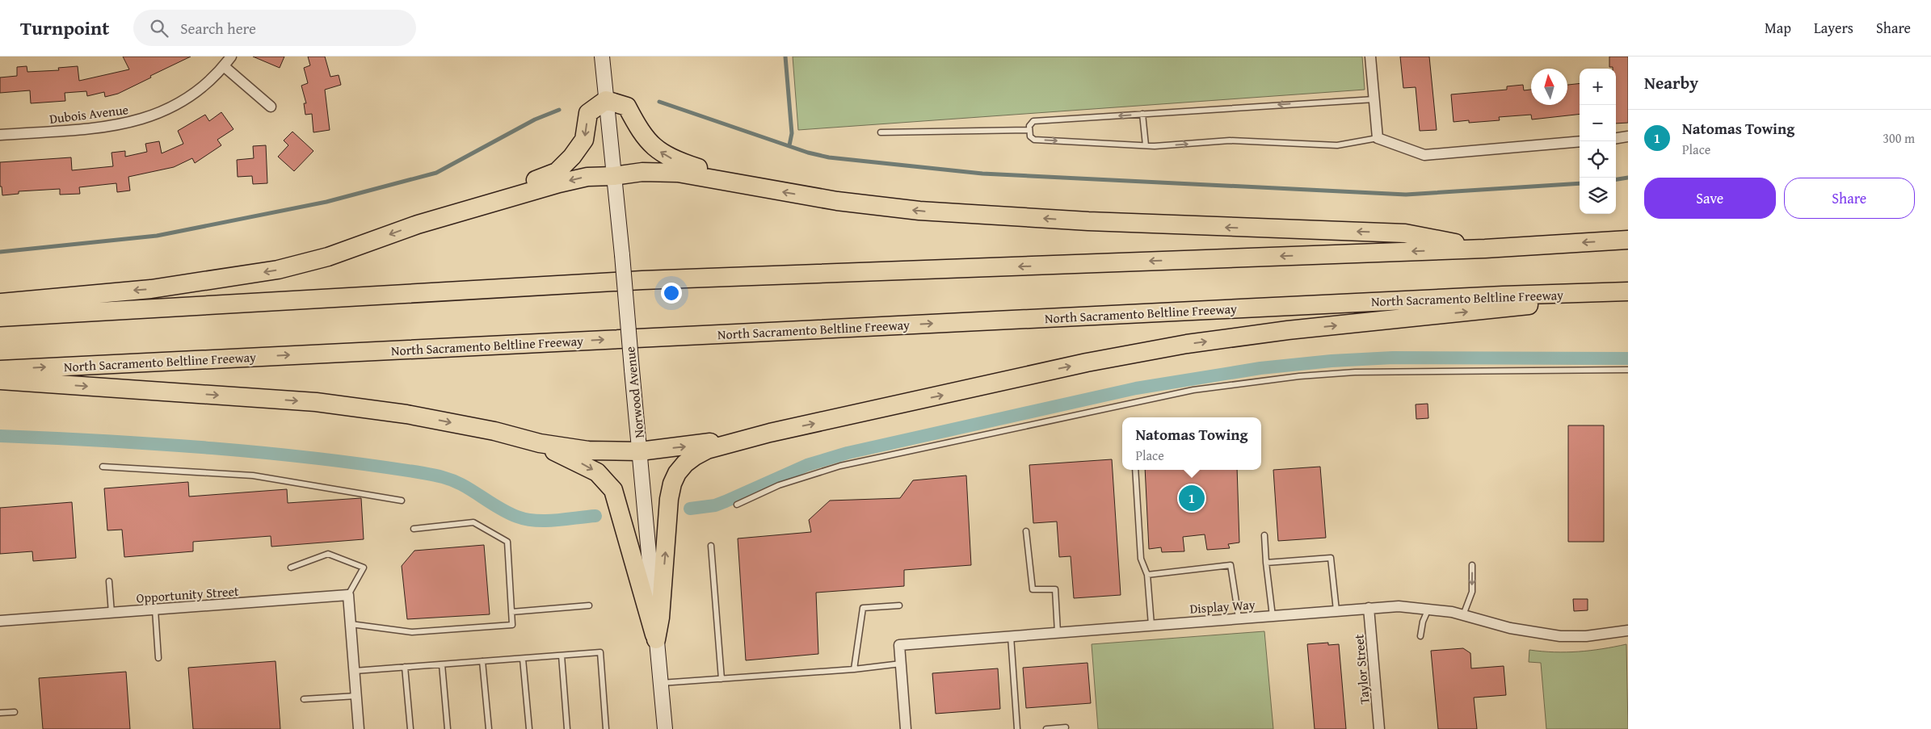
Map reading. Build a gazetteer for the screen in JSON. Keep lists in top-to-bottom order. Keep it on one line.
{"streets":{"highway":["North Sacramento Beltline Freeway"],"main road":["Norwood Avenue"],"street":["Dubois Avenue","Opportunity Street","Display Way","Taylor Street"]},"crossings":[["Display Way","Taylor Street"]],"north":"top","page":{"header":"Turnpoint","search":"Search here","nav":["Map","Layers","Share"],"heading":"Nearby","map_buttons":["+","−"],"list":[{"mark":"1","name":"Natomas Towing","note":"Place","value":"300 m"}],"buttons":["Save","Share"],"popup":["Natomas Towing","Place"],"pins":"1"}}
